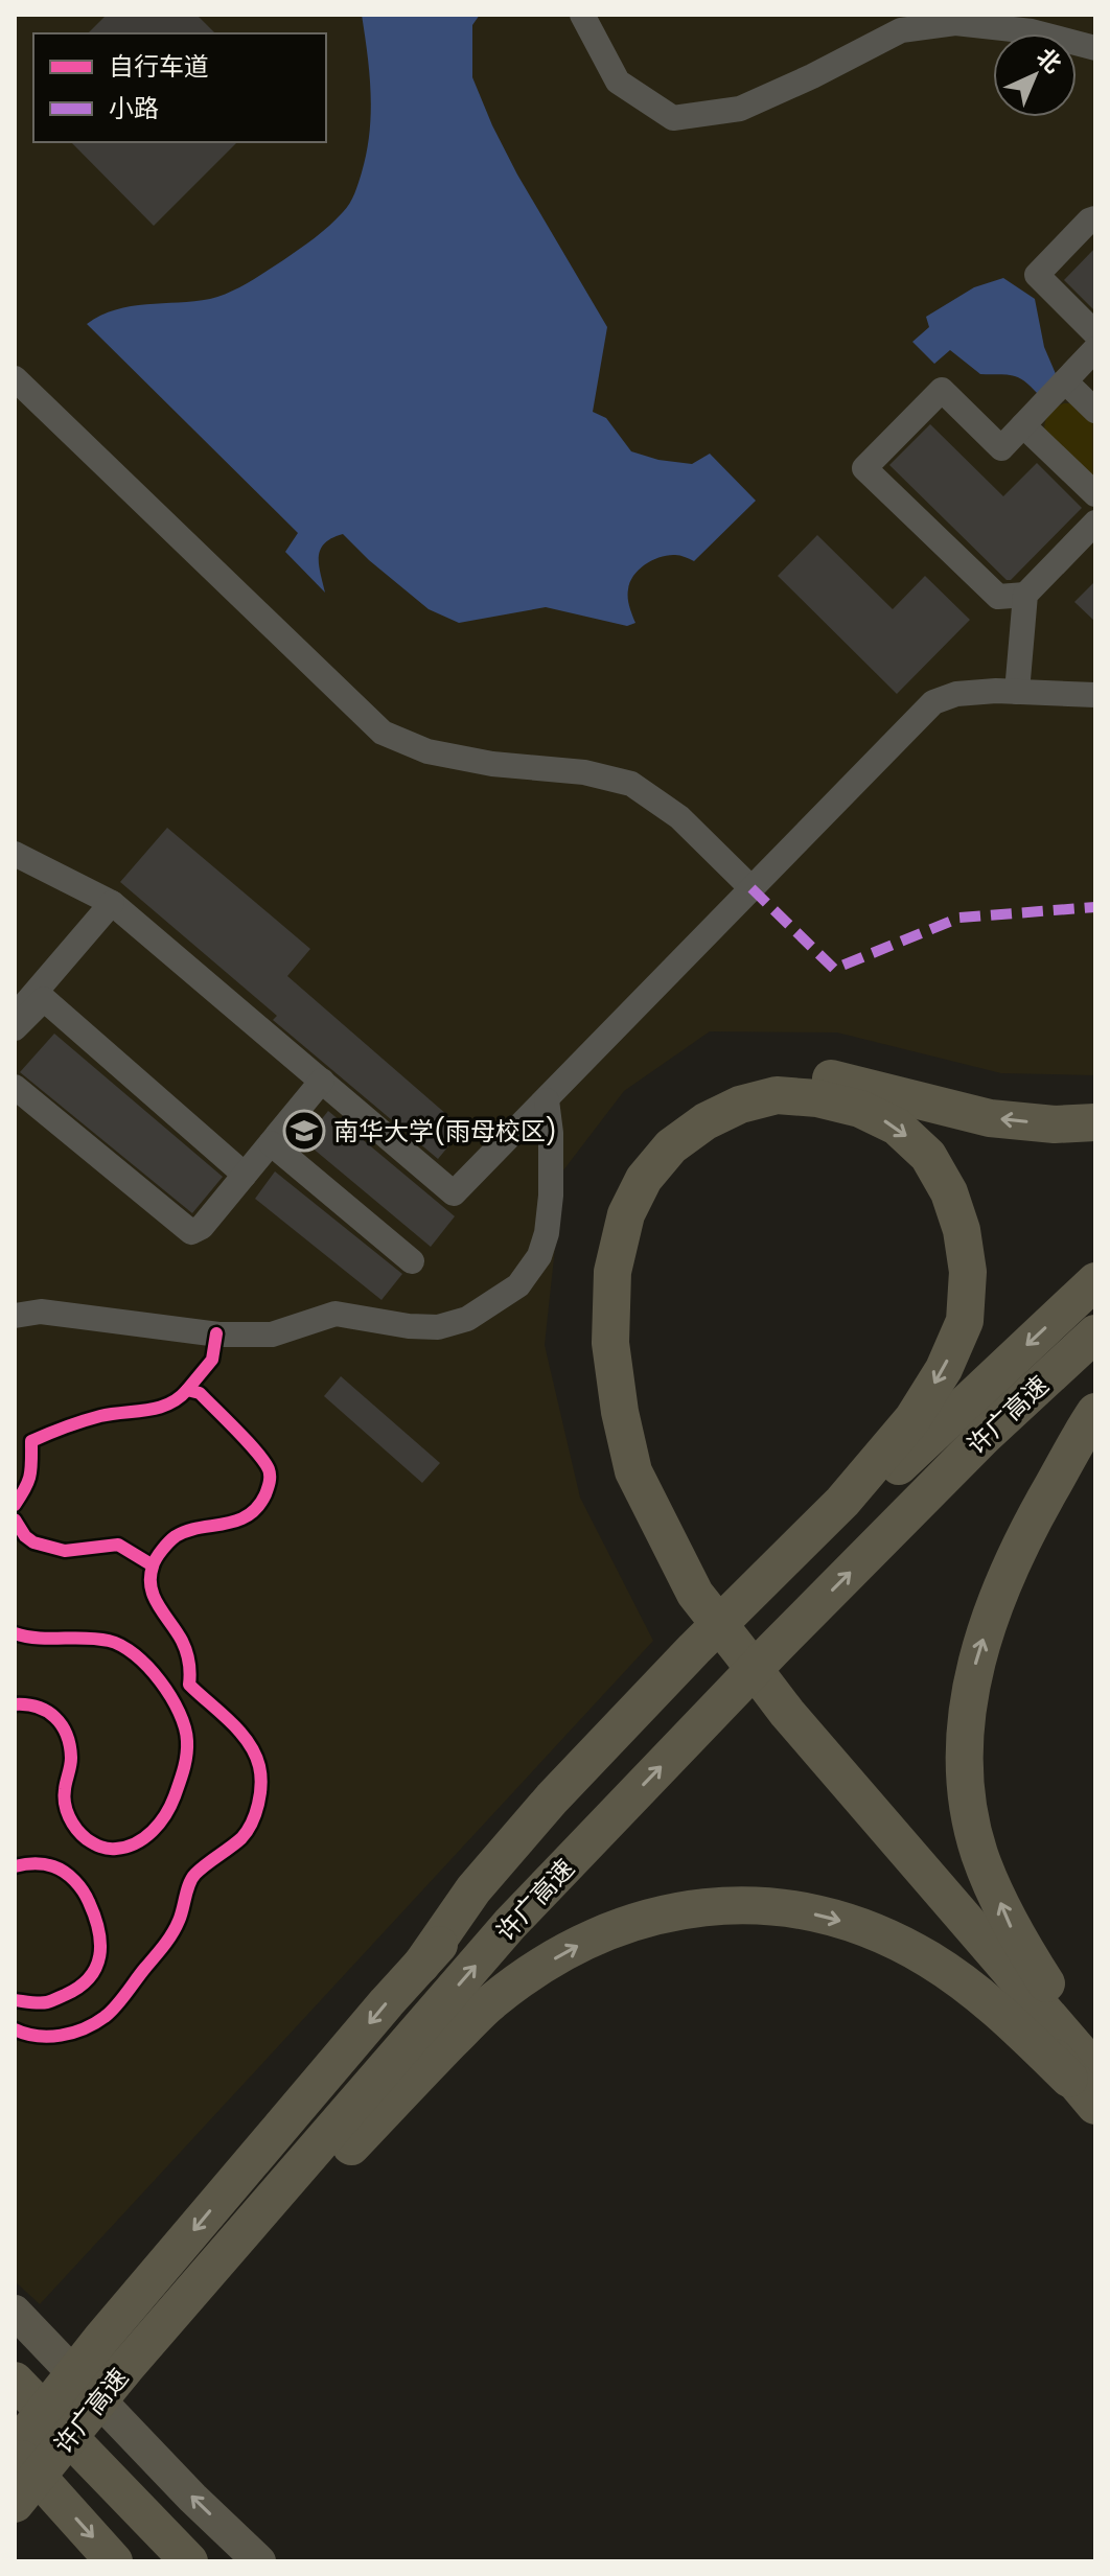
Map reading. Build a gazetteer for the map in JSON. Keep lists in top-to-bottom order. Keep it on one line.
{"streets":{"highway":["许广高速"]},"places":{"school or university":["南华大学(雨母校区)"]},"legend":["自行车道","小路"],"north":"top right"}
